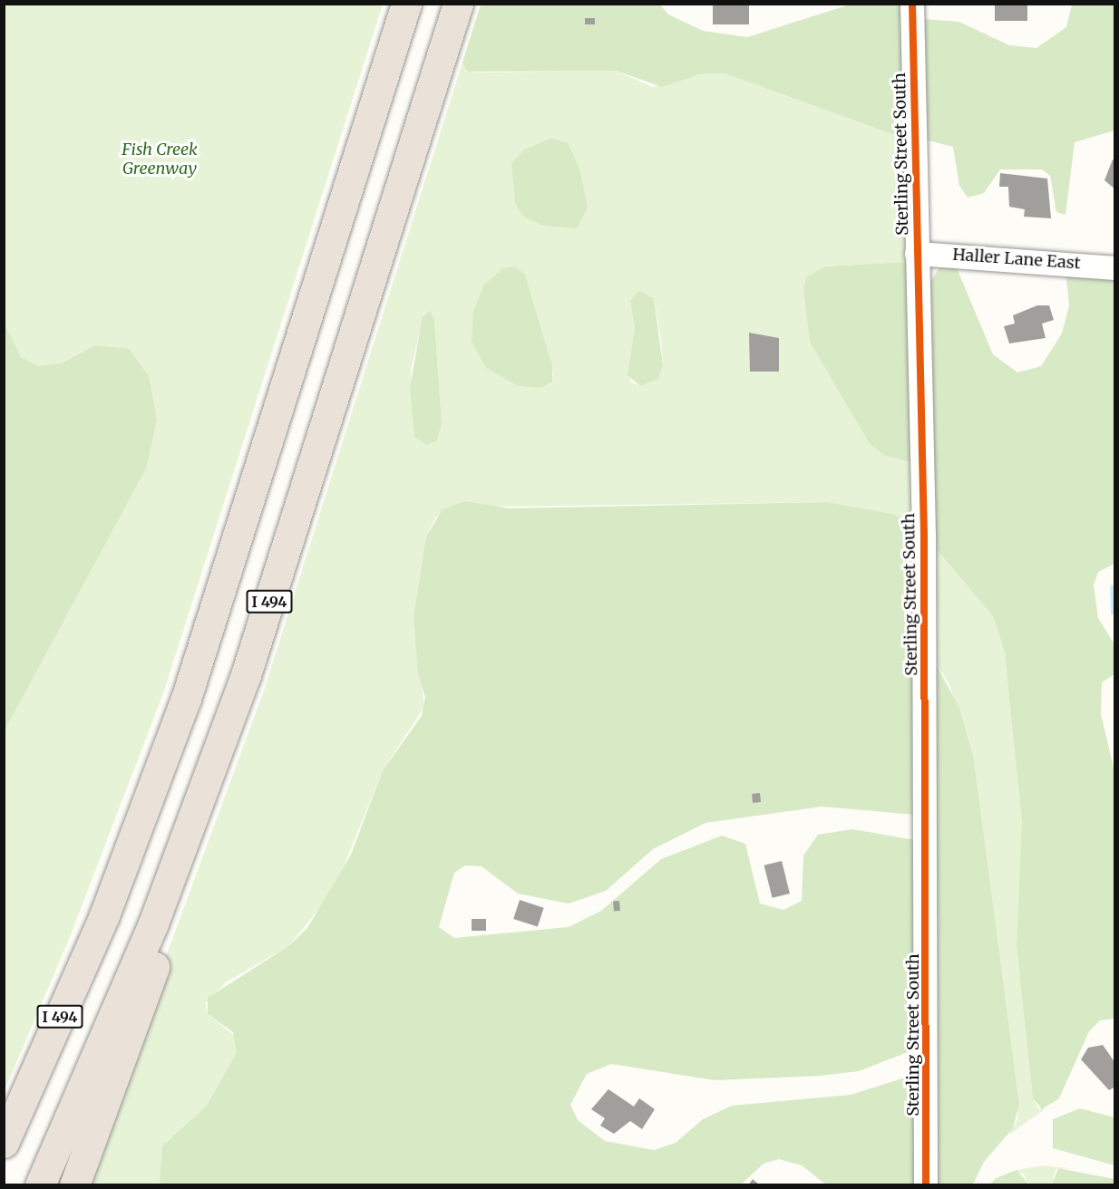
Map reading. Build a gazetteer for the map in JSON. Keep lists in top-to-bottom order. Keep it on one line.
{"streets":{"highway":["I 494"],"street":["Sterling Street South","Haller Lane East"]},"crossings":[["Sterling Street South","Haller Lane East"]],"parks":["Fish Creek Greenway"]}
